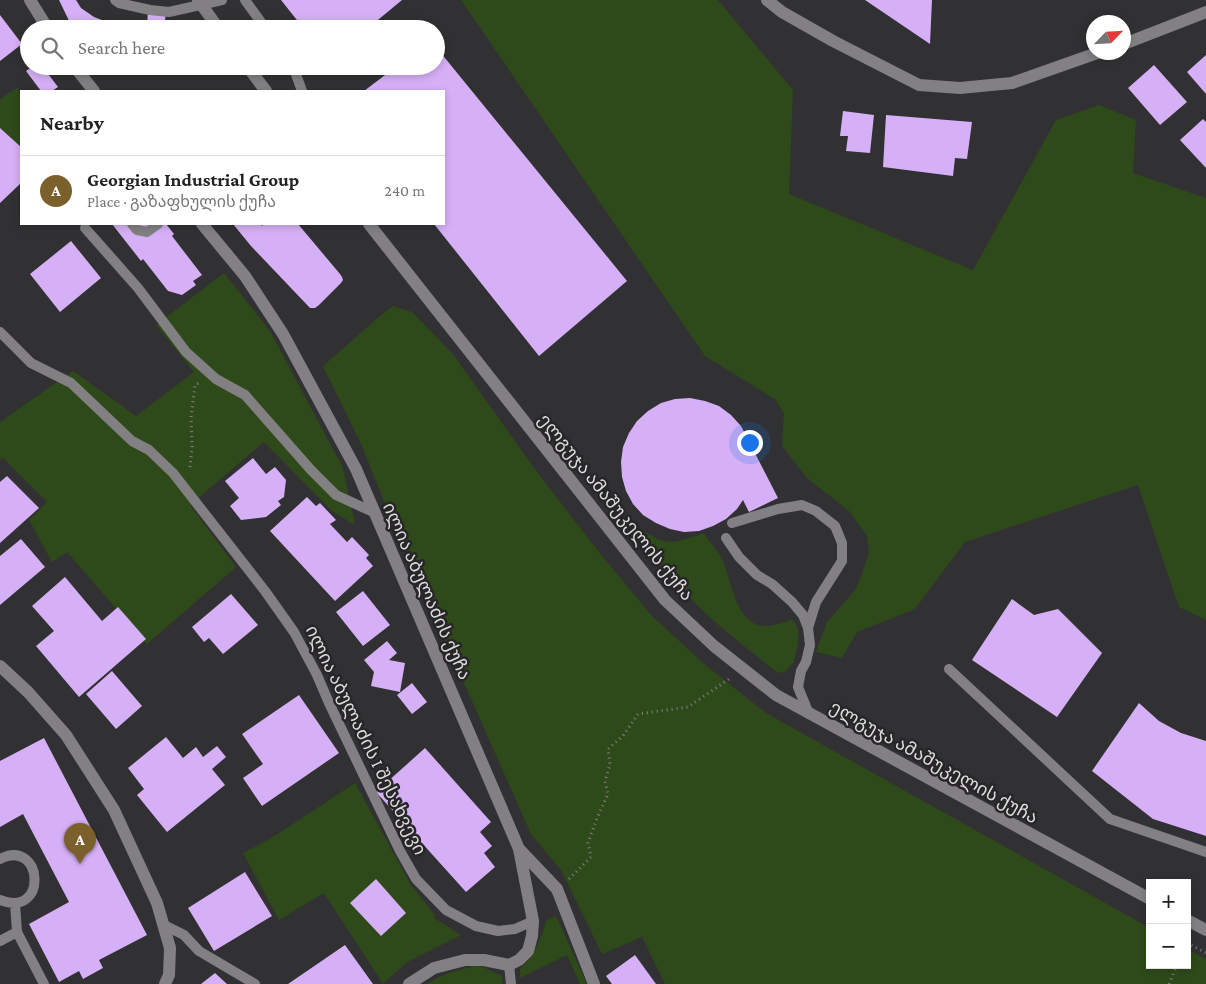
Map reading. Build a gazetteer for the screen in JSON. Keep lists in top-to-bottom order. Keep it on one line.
{"streets":{"street":["ელგუჯა ამაშუკელის ქუჩა","ილია აბულაძის ქუჩა"],"lane":["ილია აბულაძის I შესახვევი"]},"north":"top right","page":{"search":"Search here","heading":"Nearby","list":[{"mark":"A","name":"Georgian Industrial Group","note":"Place · გაზაფხულის ქუჩა","value":"240 m"}],"pins":"A","map_buttons":["+","−"]}}
